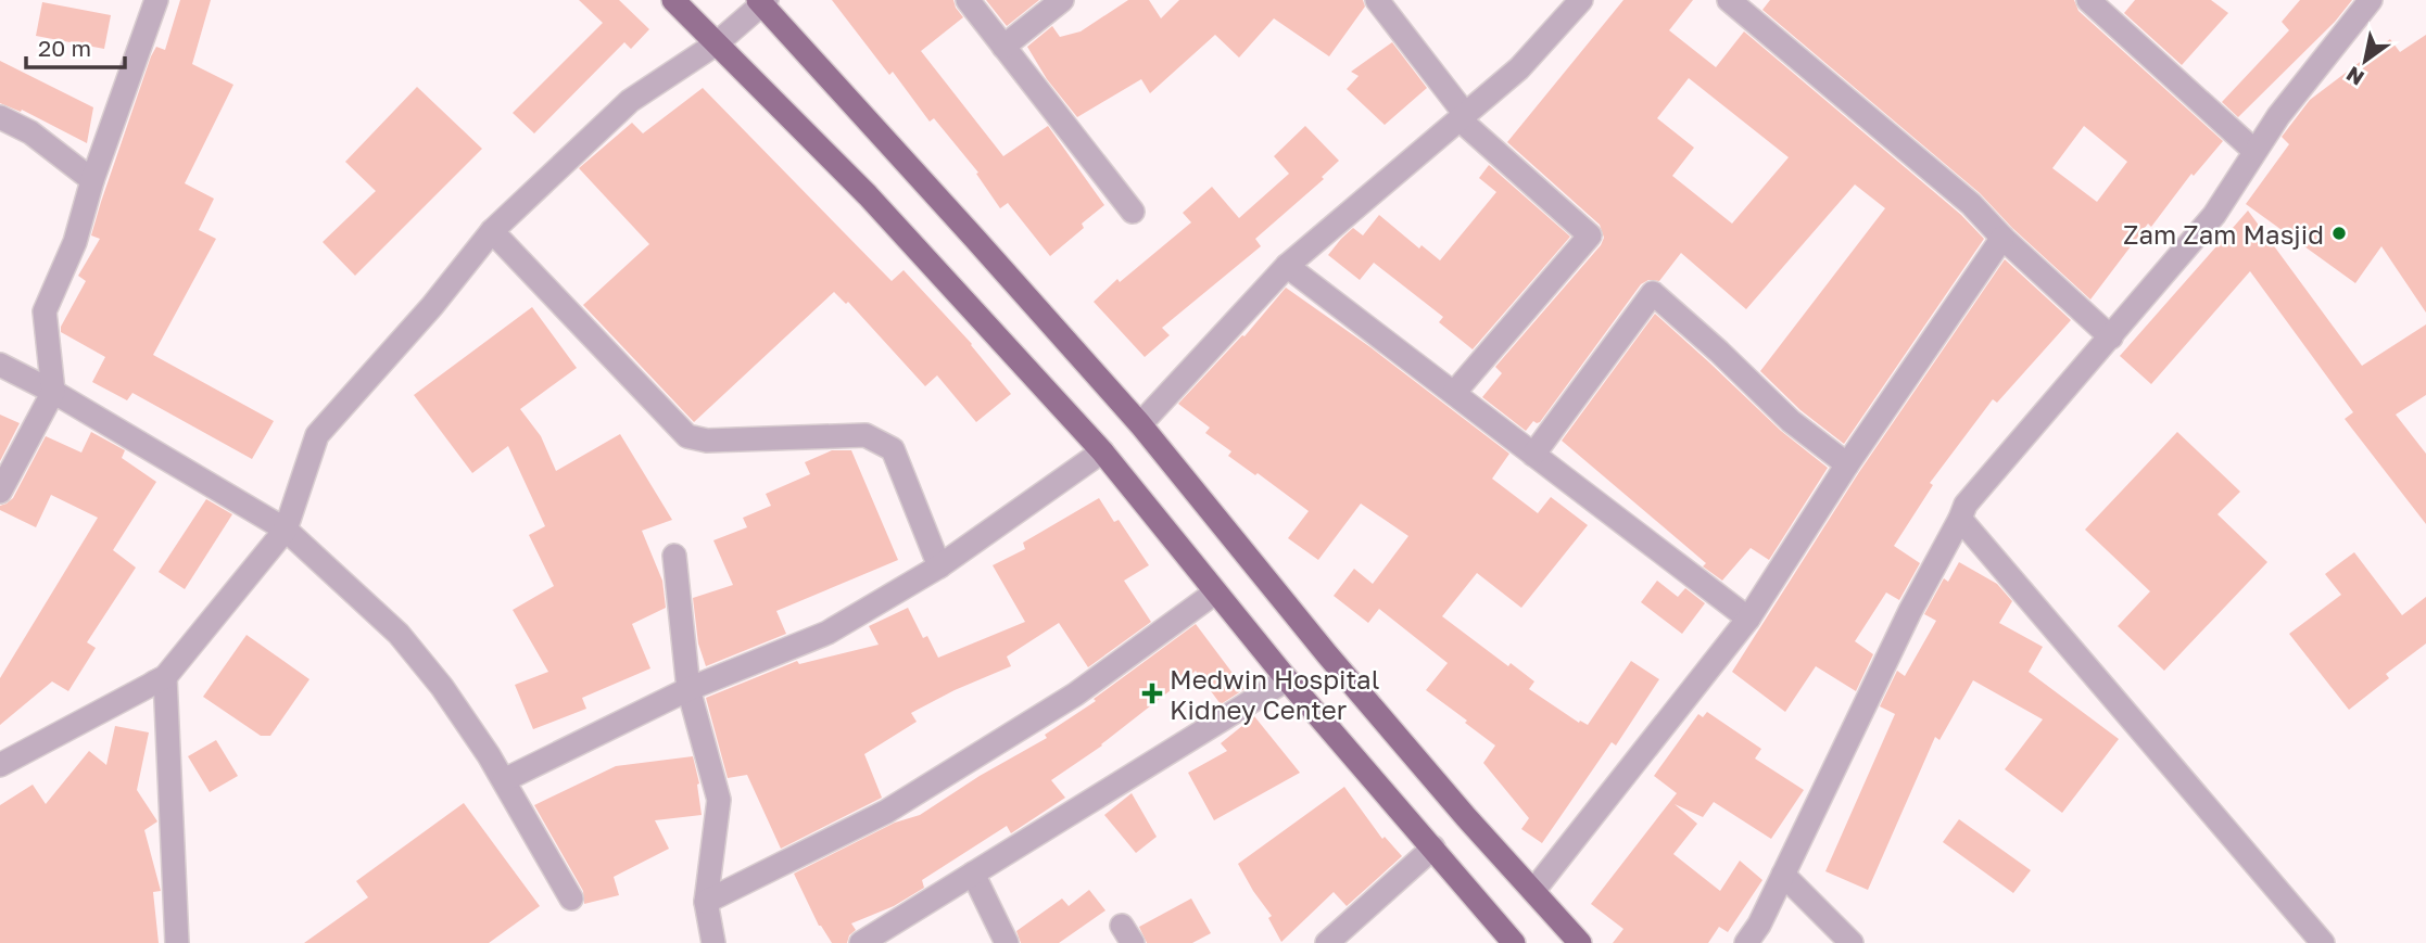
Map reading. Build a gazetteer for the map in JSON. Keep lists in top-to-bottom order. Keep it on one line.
{"places":{"other":["Zam Zam Masjid"],"health":["Medwin Hospital Kidney Center"]},"scale_bar":"20 m","north":"bottom left"}
